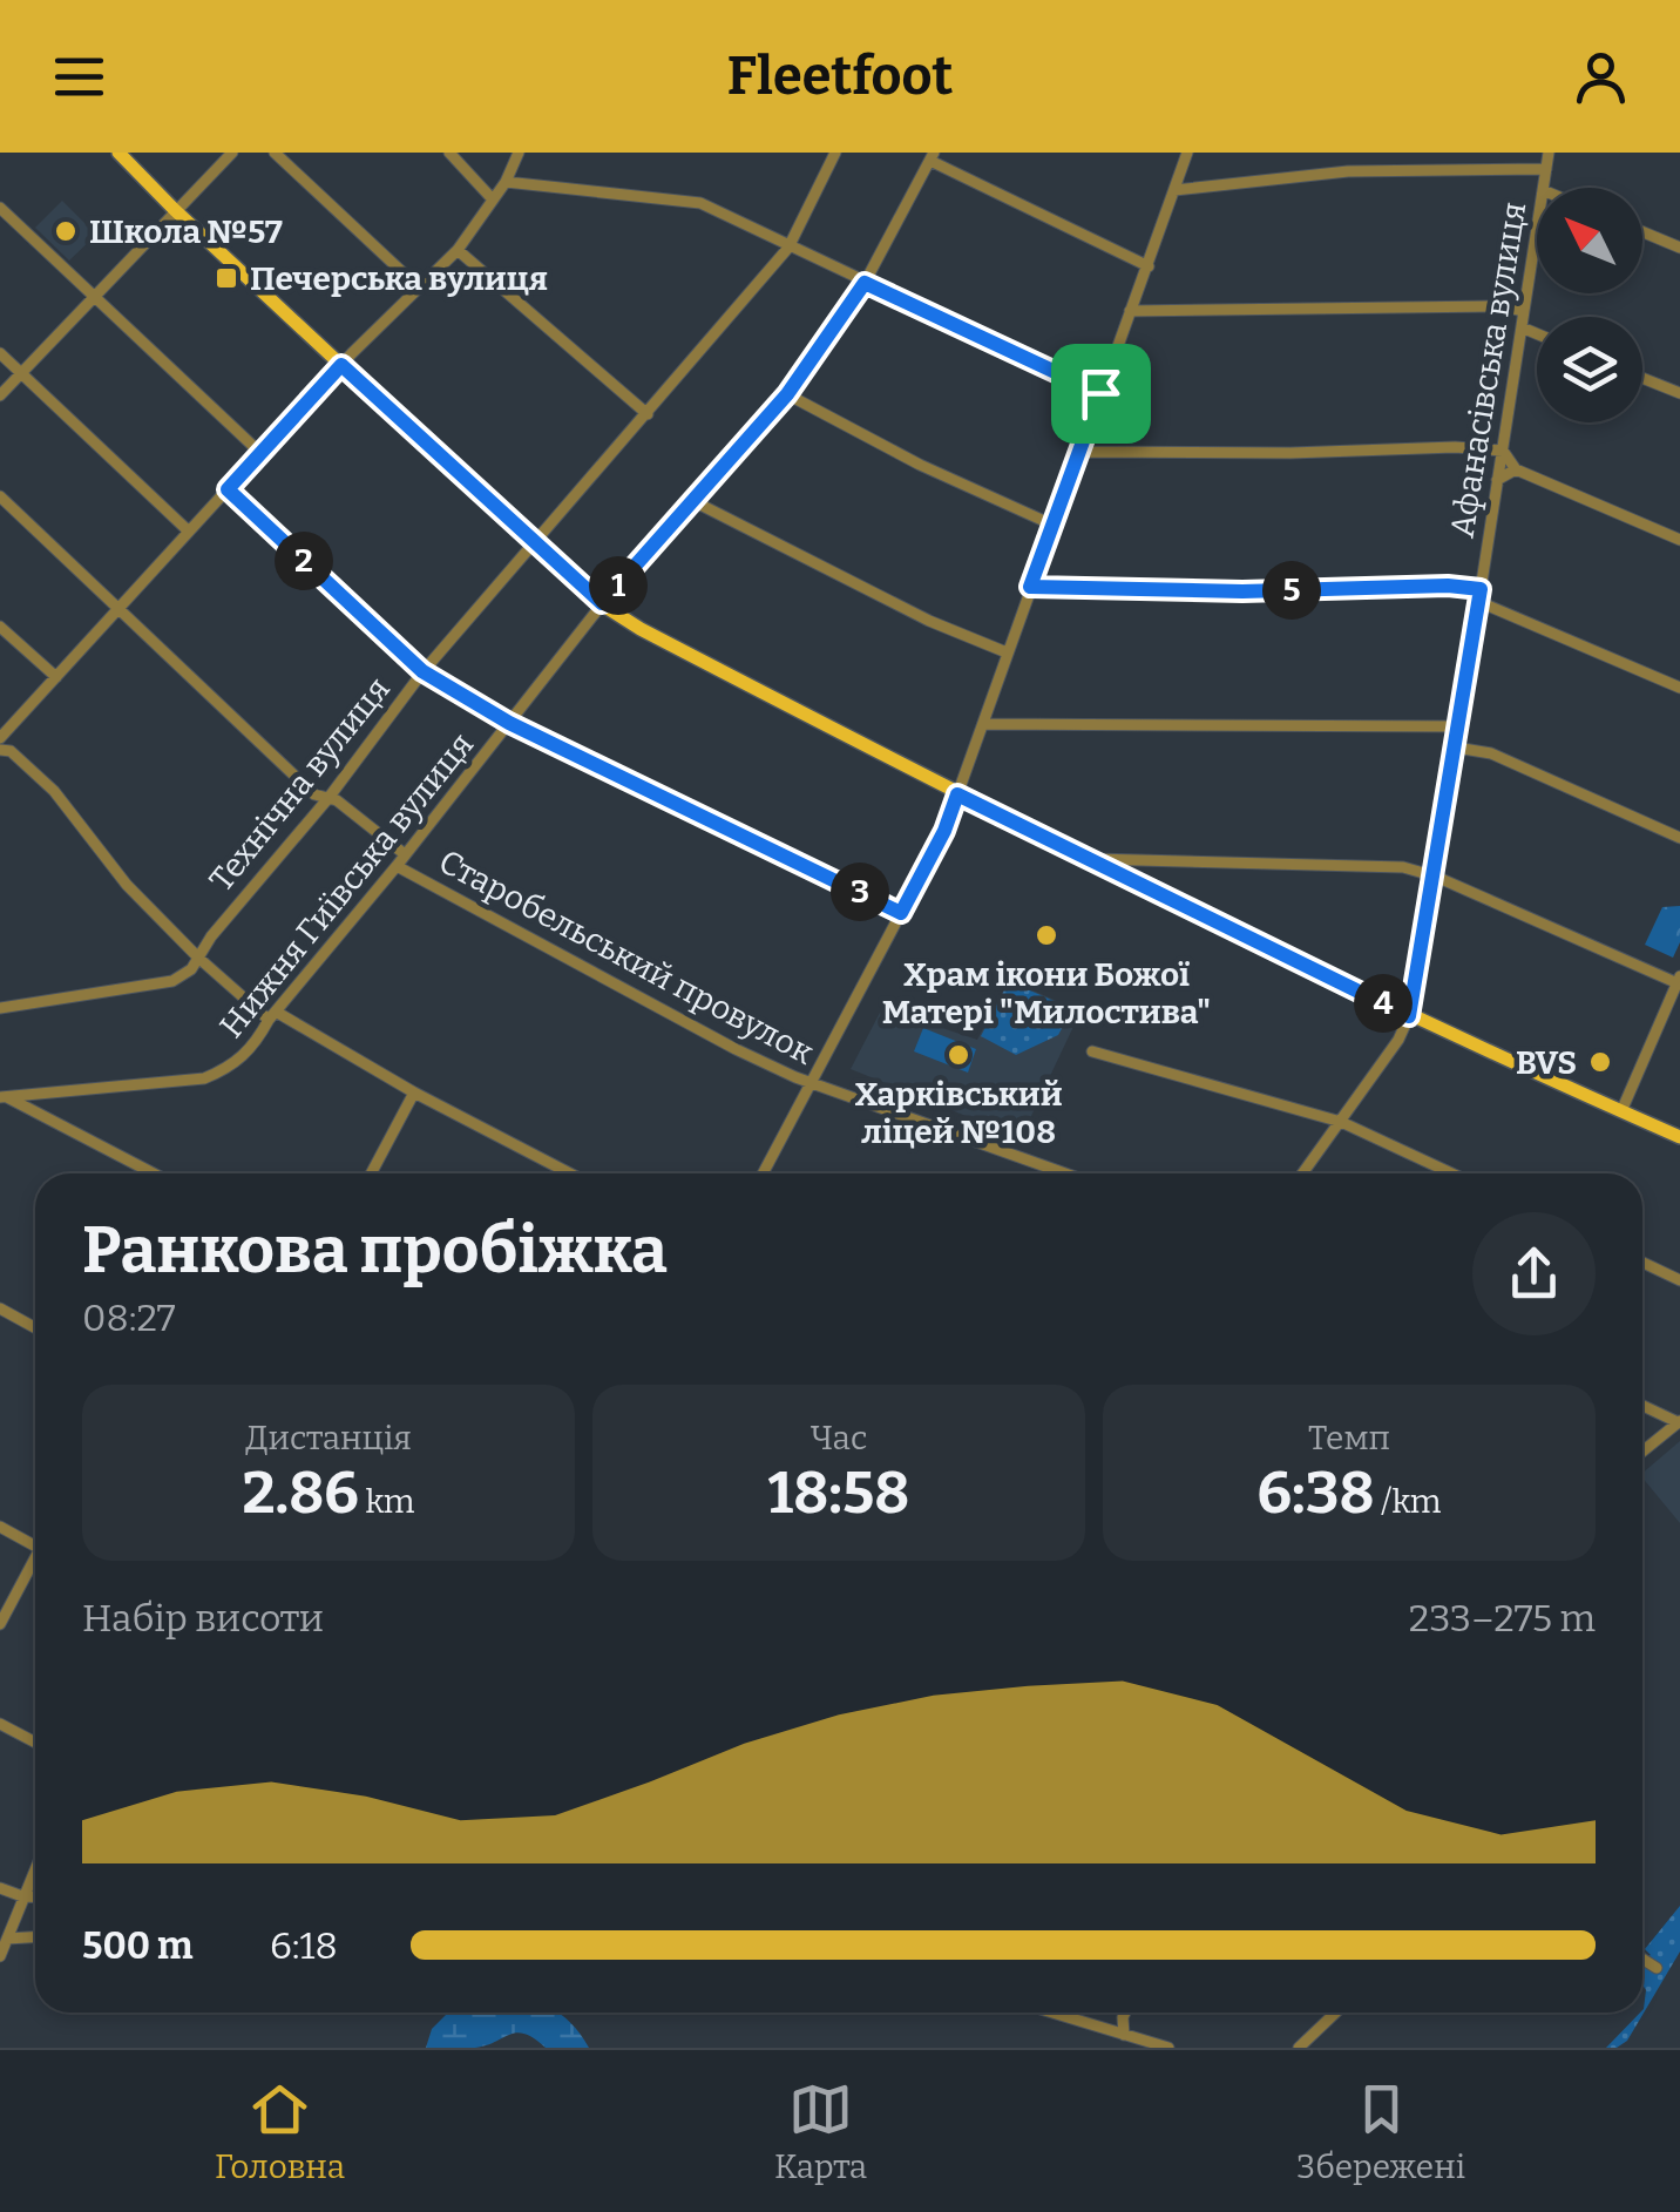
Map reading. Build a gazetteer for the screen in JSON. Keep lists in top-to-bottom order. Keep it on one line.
{"streets":{"street":["Афанасівська вулиця","Технічна вулиця","Нижня Гиївська вулиця","Старобельський провулок"]},"crossings":[["Технічна вулиця","Старобельський провулок"],["Нижня Гиївська вулиця","Старобельський провулок"]],"places":{"other":["Школа №57","Храм ікони Божої Матері \"Милостива\"","Харківський ліцей №108","BVS"],"transit":["Печерська вулиця"]},"north":"top left","page":{"header":"Fleetfoot","pins":["2","1","5","3","4"],"heading":["Ранкова пробіжка","08:27"],"stats":[["Дистанція","2.86 km"],["Час","18:58"],["Темп","6:38 /km"]],"chart":["Набір висоти","233–275 m"],"list":[{"name":"500 m","note":"6:18"}],"tabs":["Головна","Карта","Збережені"]}}
